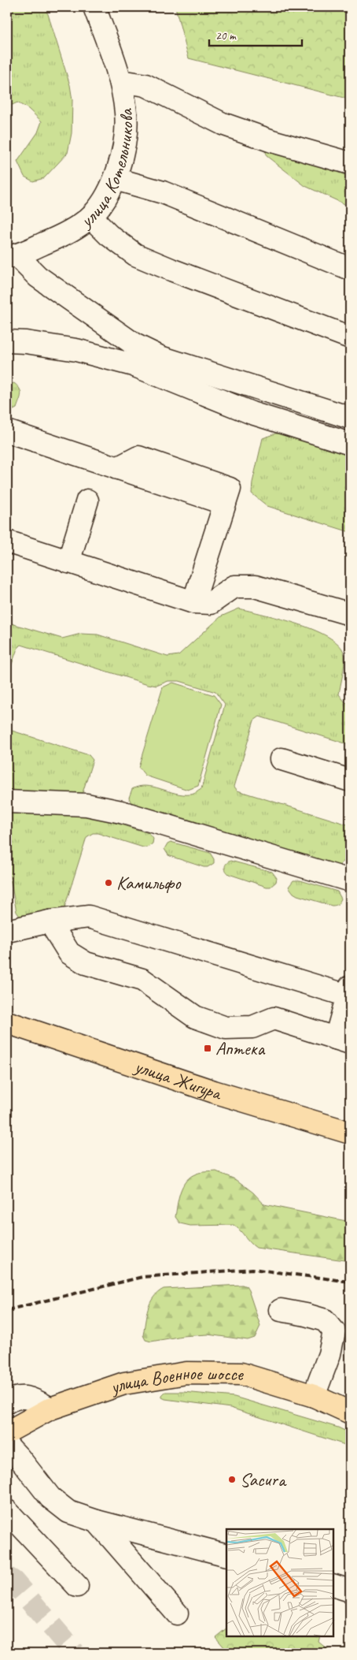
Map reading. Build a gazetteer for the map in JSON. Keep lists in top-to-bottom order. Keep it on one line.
{"streets":{"main road":["улица Жигура","улица Военное шоссе"],"street":["улица Котельникова"]},"places":{"other":["Камильфо","Sacura"],"transit":["Аптека"]},"scale_bar":"20 m"}
